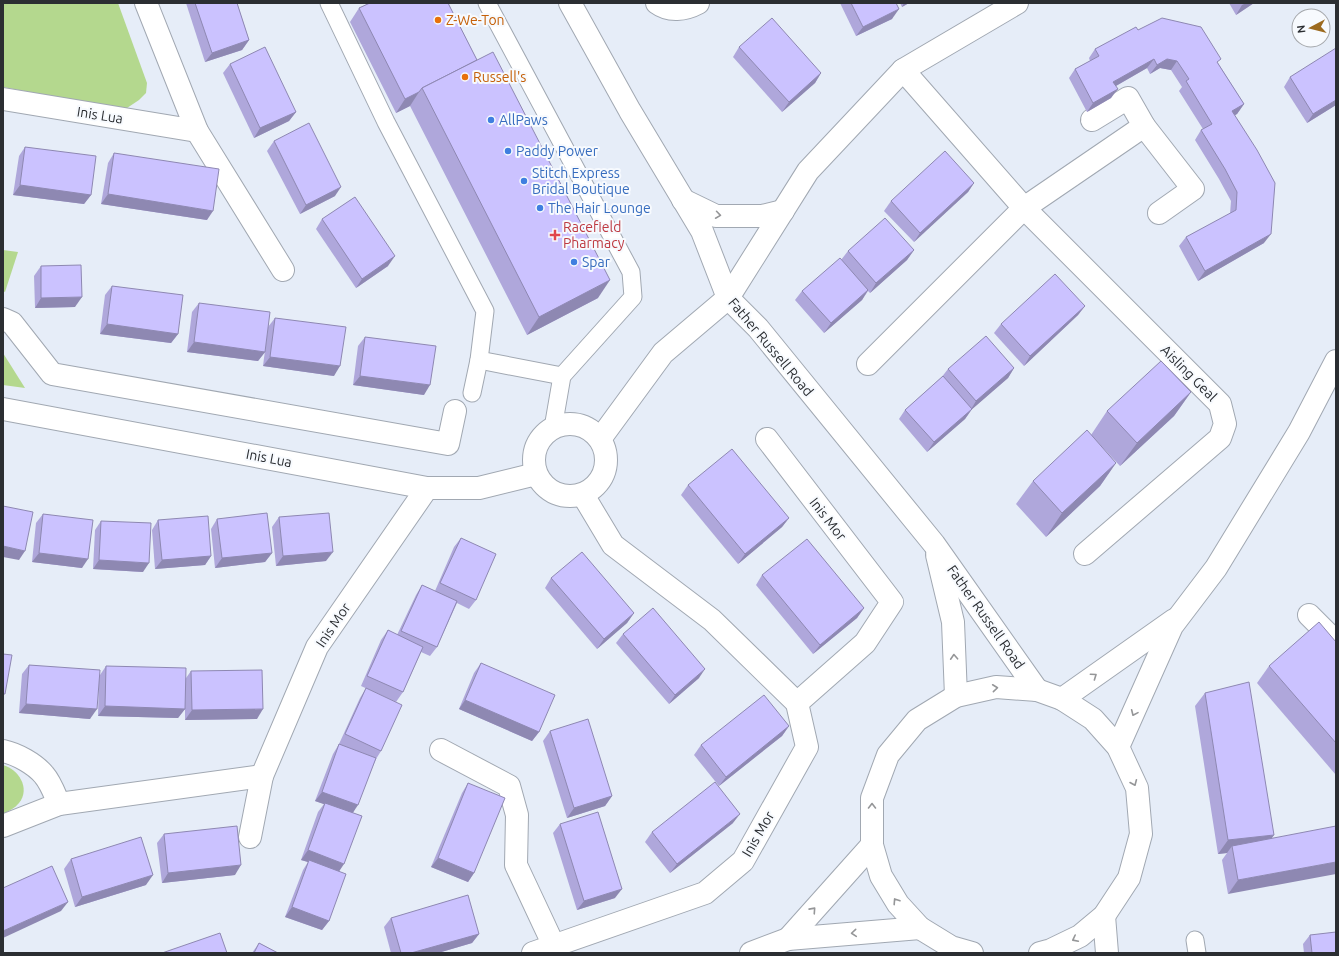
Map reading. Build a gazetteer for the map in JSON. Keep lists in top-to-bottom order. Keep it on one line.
{"streets":{"street":["Inis Lua","Father Russell Road","Aisling Geal","Inis Mor"]},"crossings":[["Inis Lua","Inis Mor"]],"places":{"other":["Z-We-Ton","Russell's","AllPaws","Paddy Power","Stitch Express Bridal Boutique","The Hair Lounge","Spar"],"health":["Racefield Pharmacy"]},"north":"left"}
